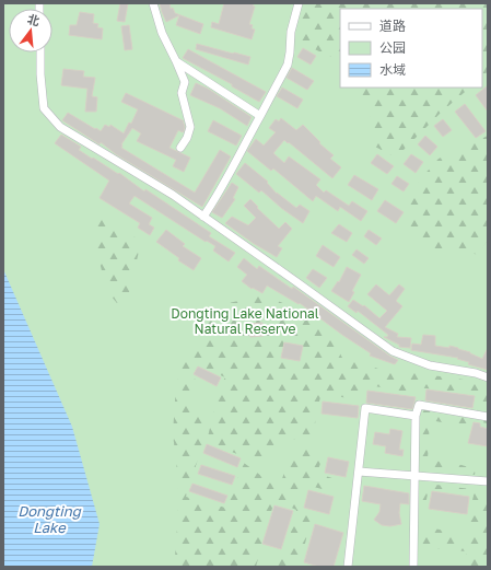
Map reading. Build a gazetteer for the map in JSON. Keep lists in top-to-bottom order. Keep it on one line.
{"water":["Dongting Lake"],"parks":["Dongting Lake National Natural Reserve"],"legend":["道路","公园","水域"],"north":"top"}
